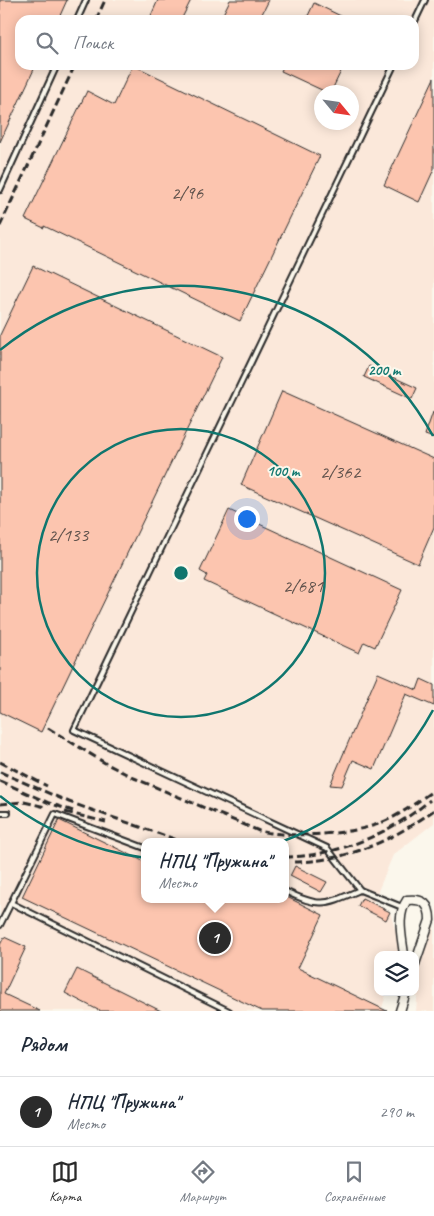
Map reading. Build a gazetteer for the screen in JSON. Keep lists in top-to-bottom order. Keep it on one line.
{"house_numbers":["2/96","2/362","2/133","2/681"],"north":"bottom right","page":{"search":"Поиск","popup":["НПЦ \"Пружина\"","Место"],"pins":"1","heading":"Рядом","list":[{"mark":"1","name":"НПЦ \"Пружина\"","note":"Место","value":"290 m"}],"nav":["Карта","Маршрут","Сохранённые"]},"rings":["200 m","100 m"]}
